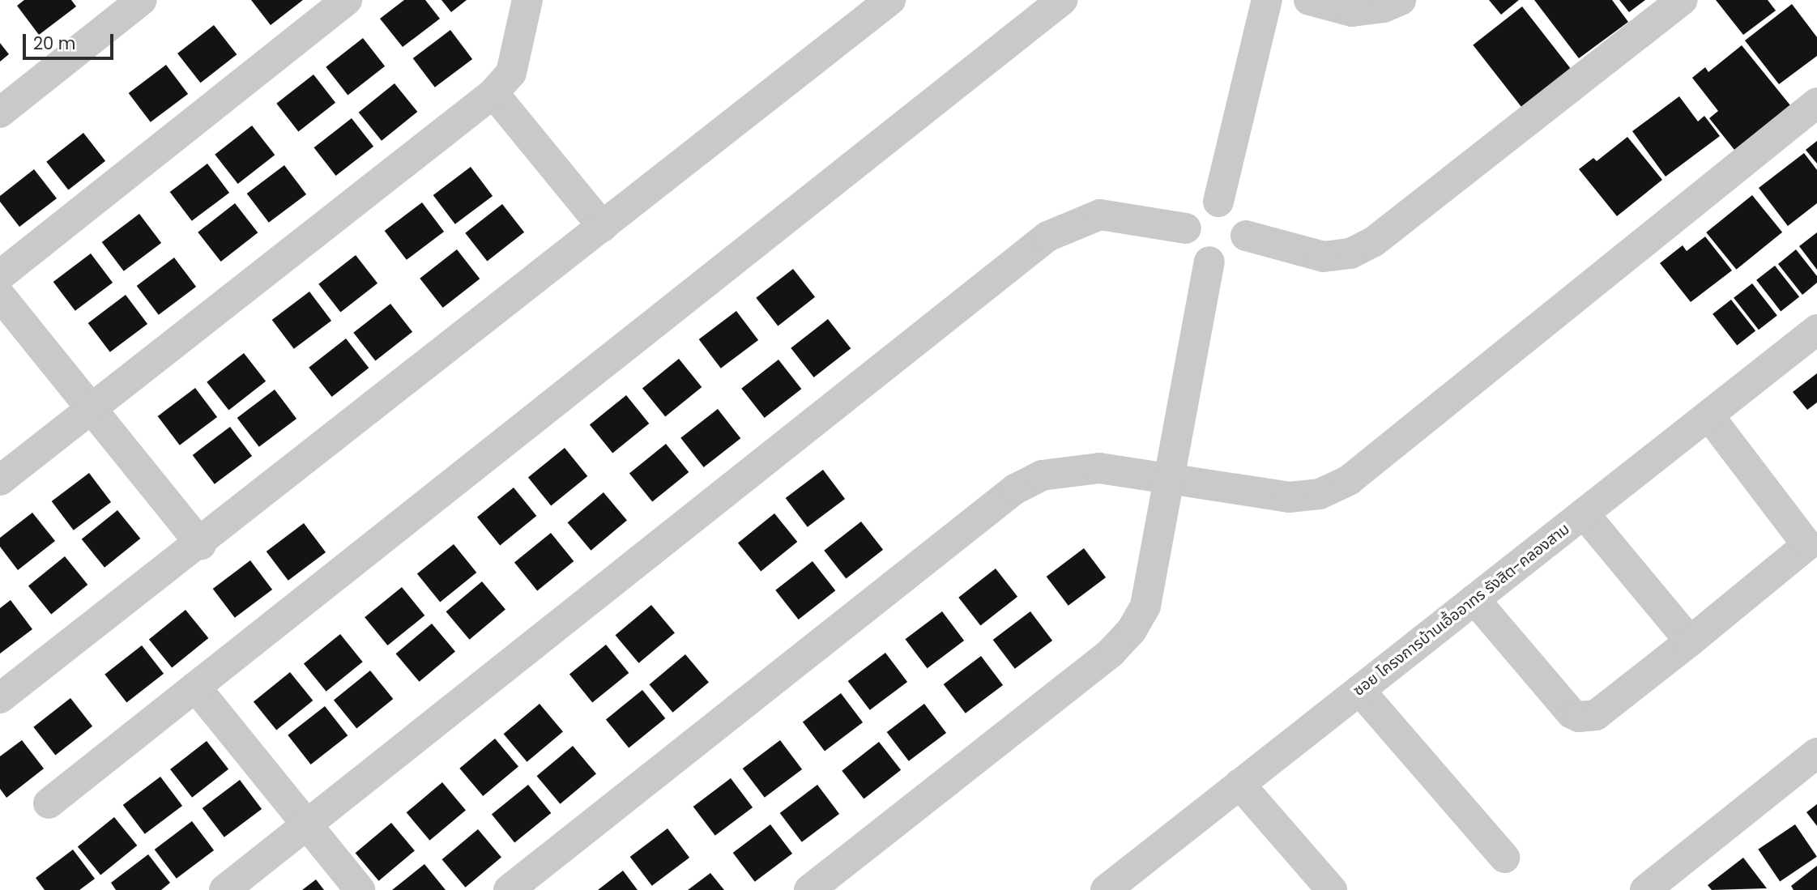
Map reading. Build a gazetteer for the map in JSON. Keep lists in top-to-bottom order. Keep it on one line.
{"streets":{"street":["ซอย โครงการบ้านเอื้ออาทร รังสิต-คลองสาม"]},"scale_bar":"20 m"}
